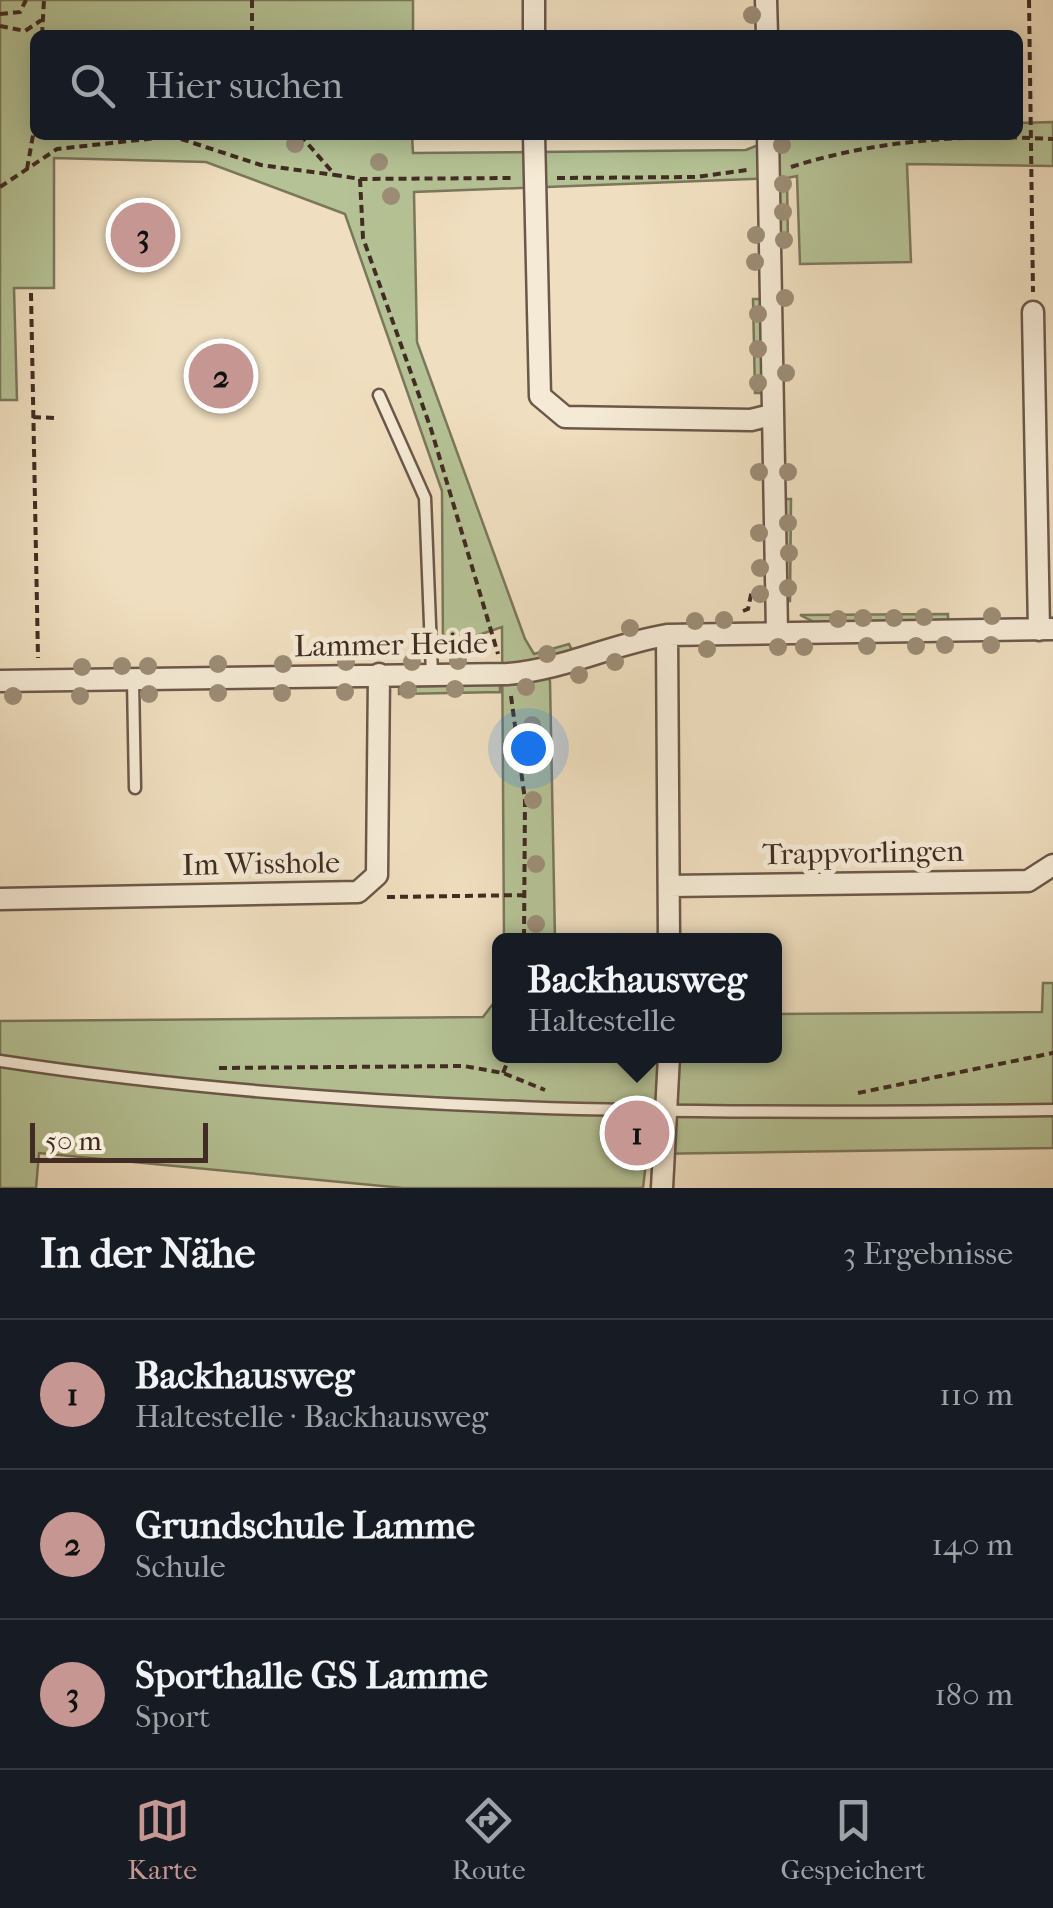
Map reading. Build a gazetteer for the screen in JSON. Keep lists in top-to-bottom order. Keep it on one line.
{"streets":{"street":["Lammer Heide","Trappvorlingen","Im Wisshole"]},"crossings":[["Lammer Heide","Im Wisshole"]],"scale_bar":"50 m","page":{"search":"Hier suchen","pins":["3","2","1"],"popup":["Backhausweg","Haltestelle"],"scale":"50 m","heading":["In der Nähe","3 Ergebnisse"],"list":[{"mark":"1","name":"Backhausweg","note":"Haltestelle · Backhausweg","value":"110 m"},{"mark":"2","name":"Grundschule Lamme","note":"Schule","value":"140 m"},{"mark":"3","name":"Sporthalle GS Lamme","note":"Sport","value":"180 m"}],"nav":["Karte","Route","Gespeichert"]}}
